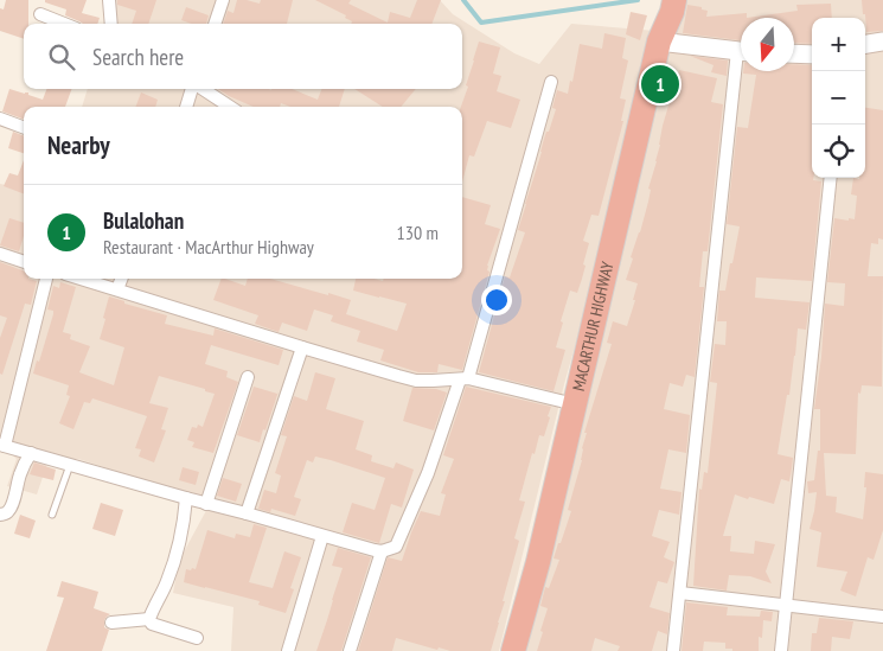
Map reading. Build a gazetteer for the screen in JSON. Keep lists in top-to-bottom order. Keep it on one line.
{"streets":{"highway":["MACARTHUR HIGHWAY"]},"north":"bottom","page":{"map_buttons":["+","−"],"search":"Search here","pins":"1","heading":"Nearby","list":[{"mark":"1","name":"Bulalohan","note":"Restaurant · MacArthur Highway","value":"130 m"}]}}
